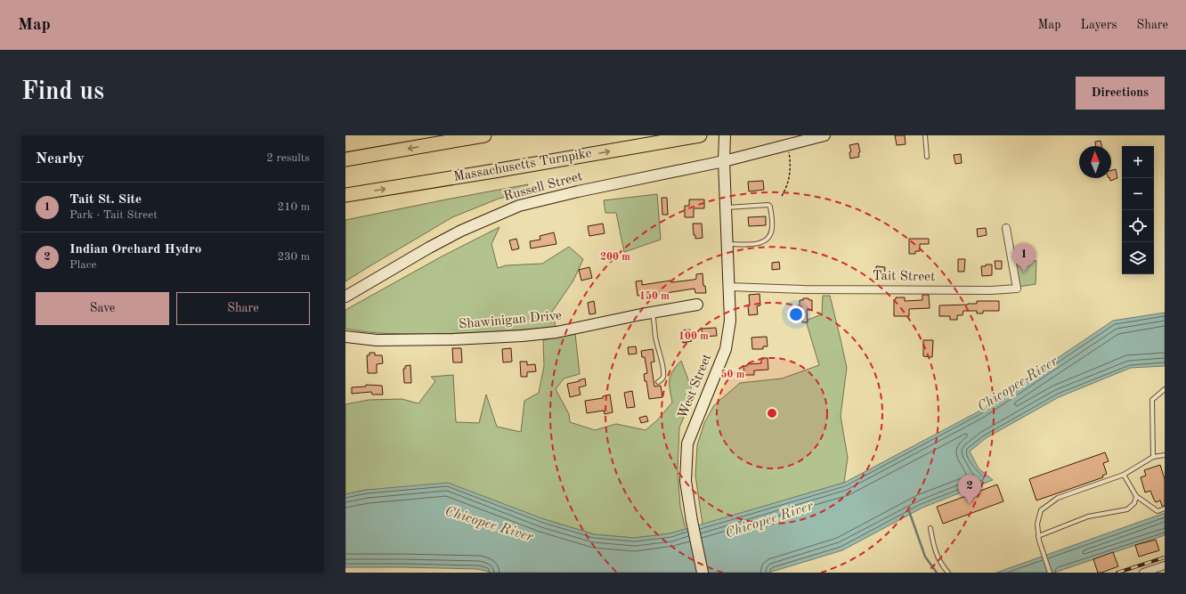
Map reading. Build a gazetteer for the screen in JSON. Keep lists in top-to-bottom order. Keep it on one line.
{"streets":{"highway":["Massachusetts Turnpike"],"main road":["Russell Street","Shawinigan Drive","West Street"],"street":["Tait Street"]},"crossings":[["Russell Street","West Street"],["Tait Street","West Street"]],"water":["Chicopee River"],"north":"top","page":{"header":"Map","nav":["Map","Layers","Share"],"buttons":["Directions",["Save","Share"]],"title":"Find us","heading":["Nearby","2 results"],"map_buttons":["+","−"],"list":[{"mark":"1","name":"Tait St. Site","note":"Park · Tait Street","value":"210 m"},{"mark":"2","name":"Indian Orchard Hydro","note":"Place","value":"230 m"}],"pins":["1","2"]},"rings":["200 m","150 m","100 m","50 m"]}
